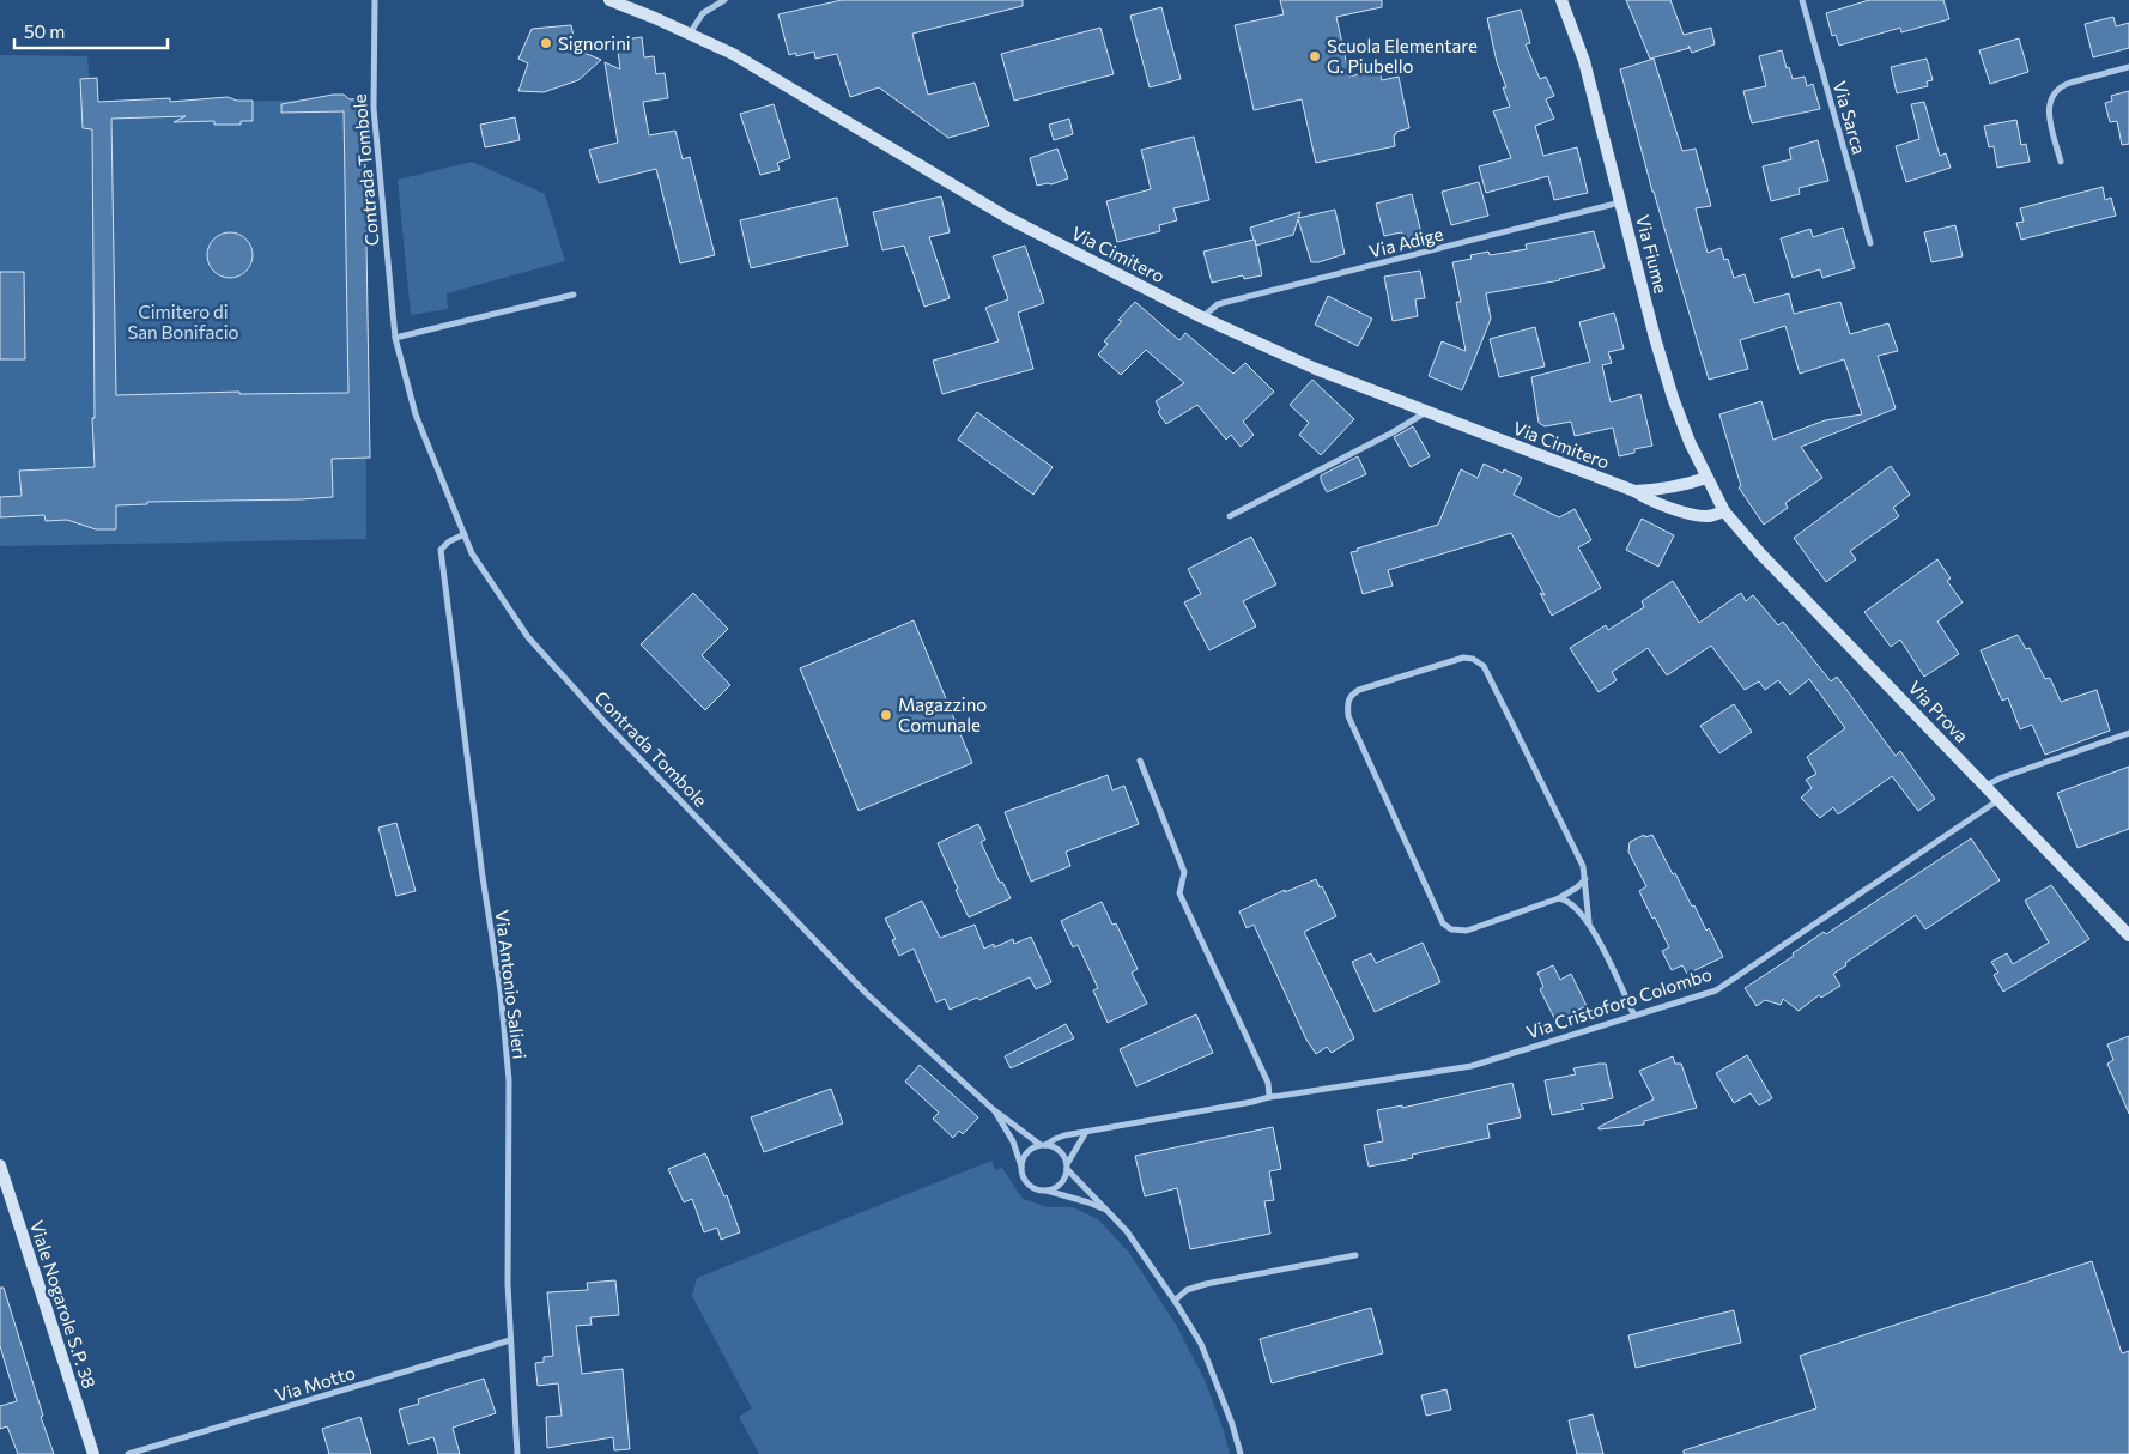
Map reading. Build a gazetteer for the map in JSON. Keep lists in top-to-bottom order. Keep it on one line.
{"streets":{"street":["Via Sarca","Contrada Tombole","Via Adige","Via Cimitero","Via Fiume","Via Prova","Via Antonio Salieri","Via Cristoforo Colombo","Viale Nogarole S.P. 38","Via Motto"]},"crossings":[["Contrada Tombole","Via Antonio Salieri"],["Contrada Tombole","Via Cristoforo Colombo"],["Via Adige","Via Cimitero"],["Via Adige","Via Fiume"],["Via Cimitero","Via Fiume"],["Via Cimitero","Via Prova"],["Via Fiume","Via Prova"],["Via Prova","Via Cristoforo Colombo"],["Via Antonio Salieri","Via Motto"]],"parks":["Cimitero di San Bonifacio"],"places":["Signorini","Scuola Elementare G. Piubello","Magazzino Comunale"],"scale_bar":"50 m"}
